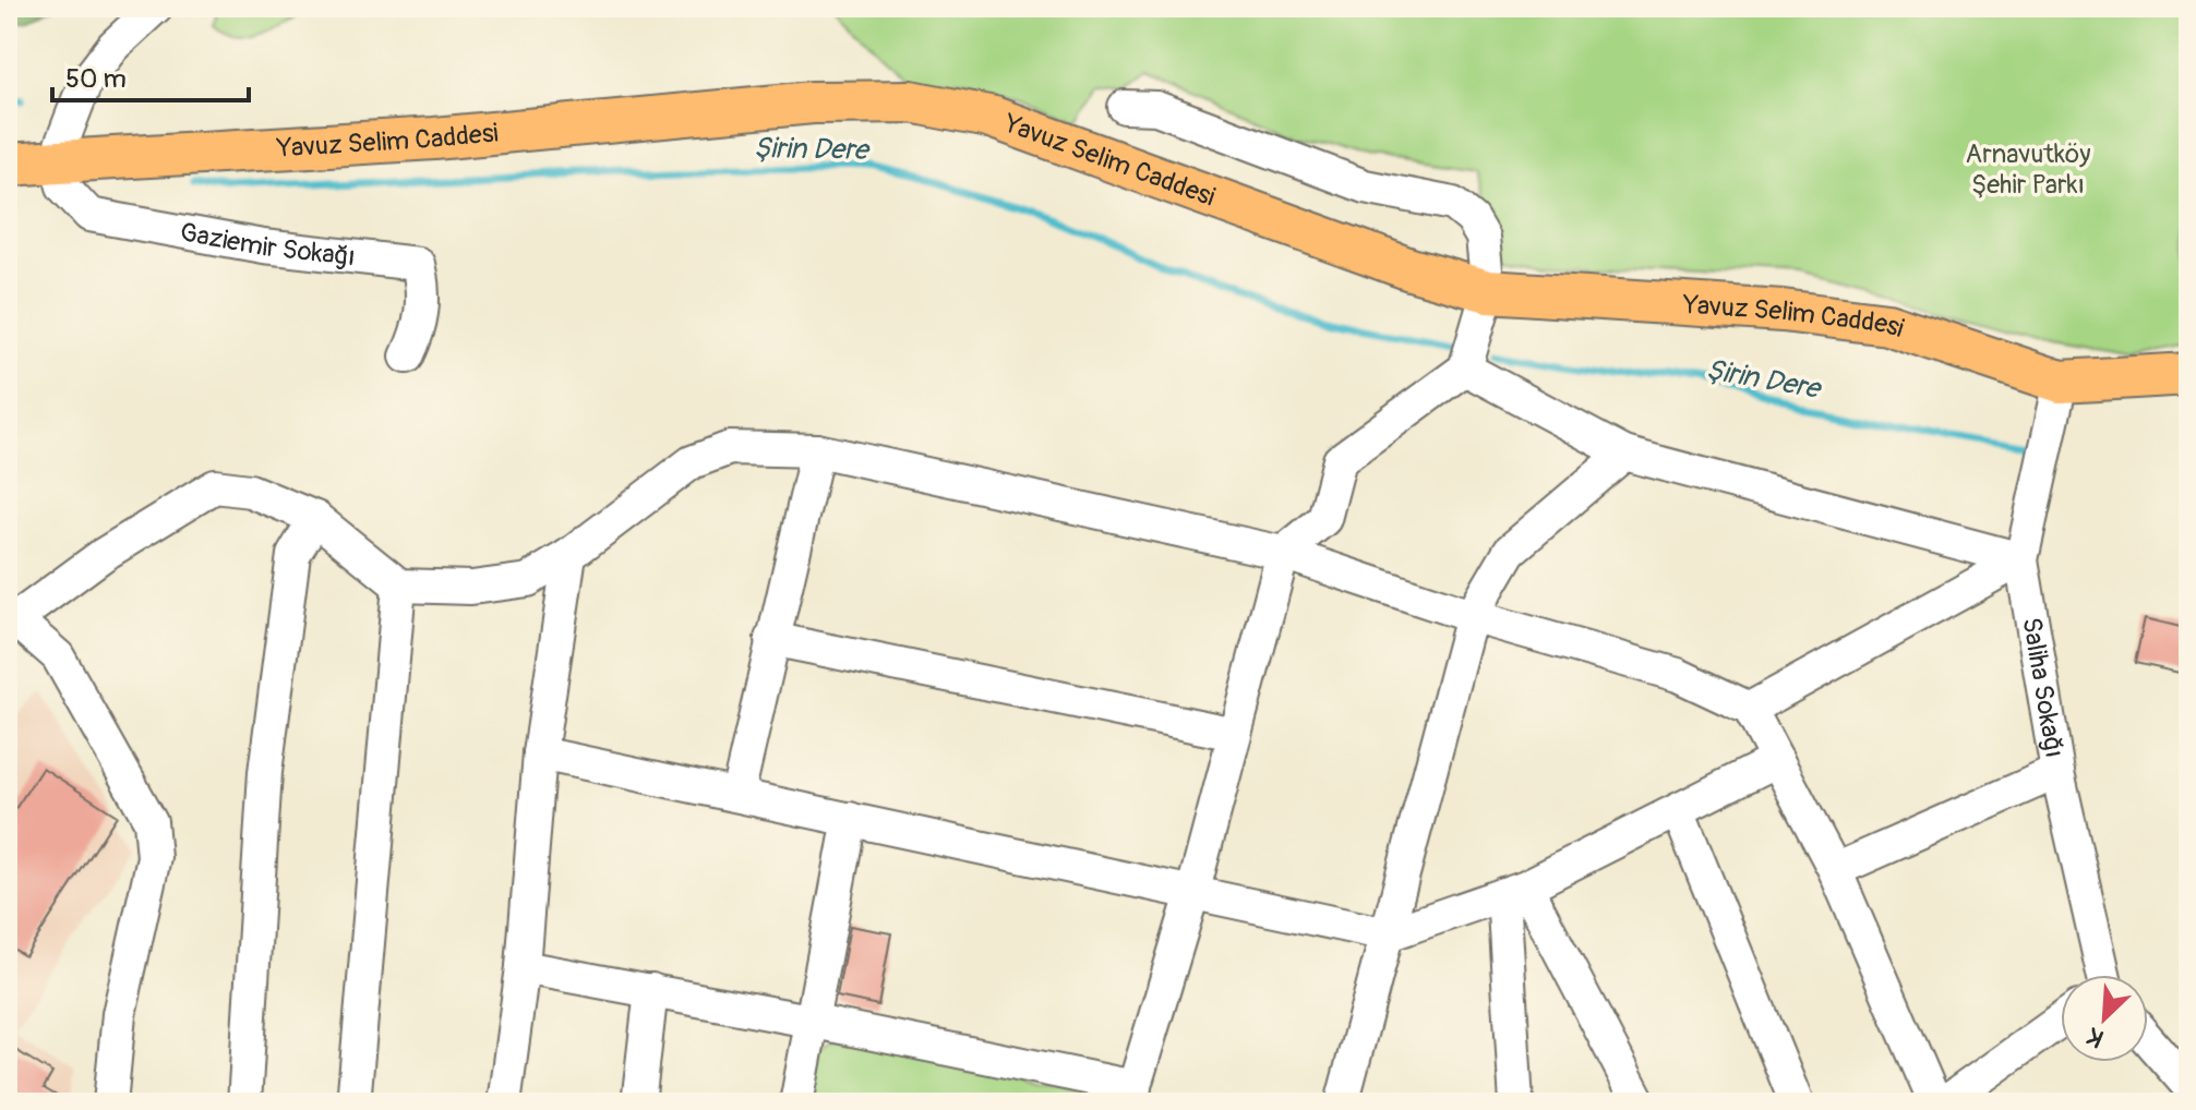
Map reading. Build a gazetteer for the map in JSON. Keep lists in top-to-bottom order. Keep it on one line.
{"streets":{"main road":["Yavuz Selim Caddesi"],"street":["Gaziemir Sokağı","Saliha Sokağı"]},"crossings":[["Yavuz Selim Caddesi","Gaziemir Sokağı"],["Yavuz Selim Caddesi","Saliha Sokağı"]],"water":["Şirin Dere"],"parks":["Arnavutköy Şehir Parkı"],"scale_bar":"50 m","north":"bottom left"}
